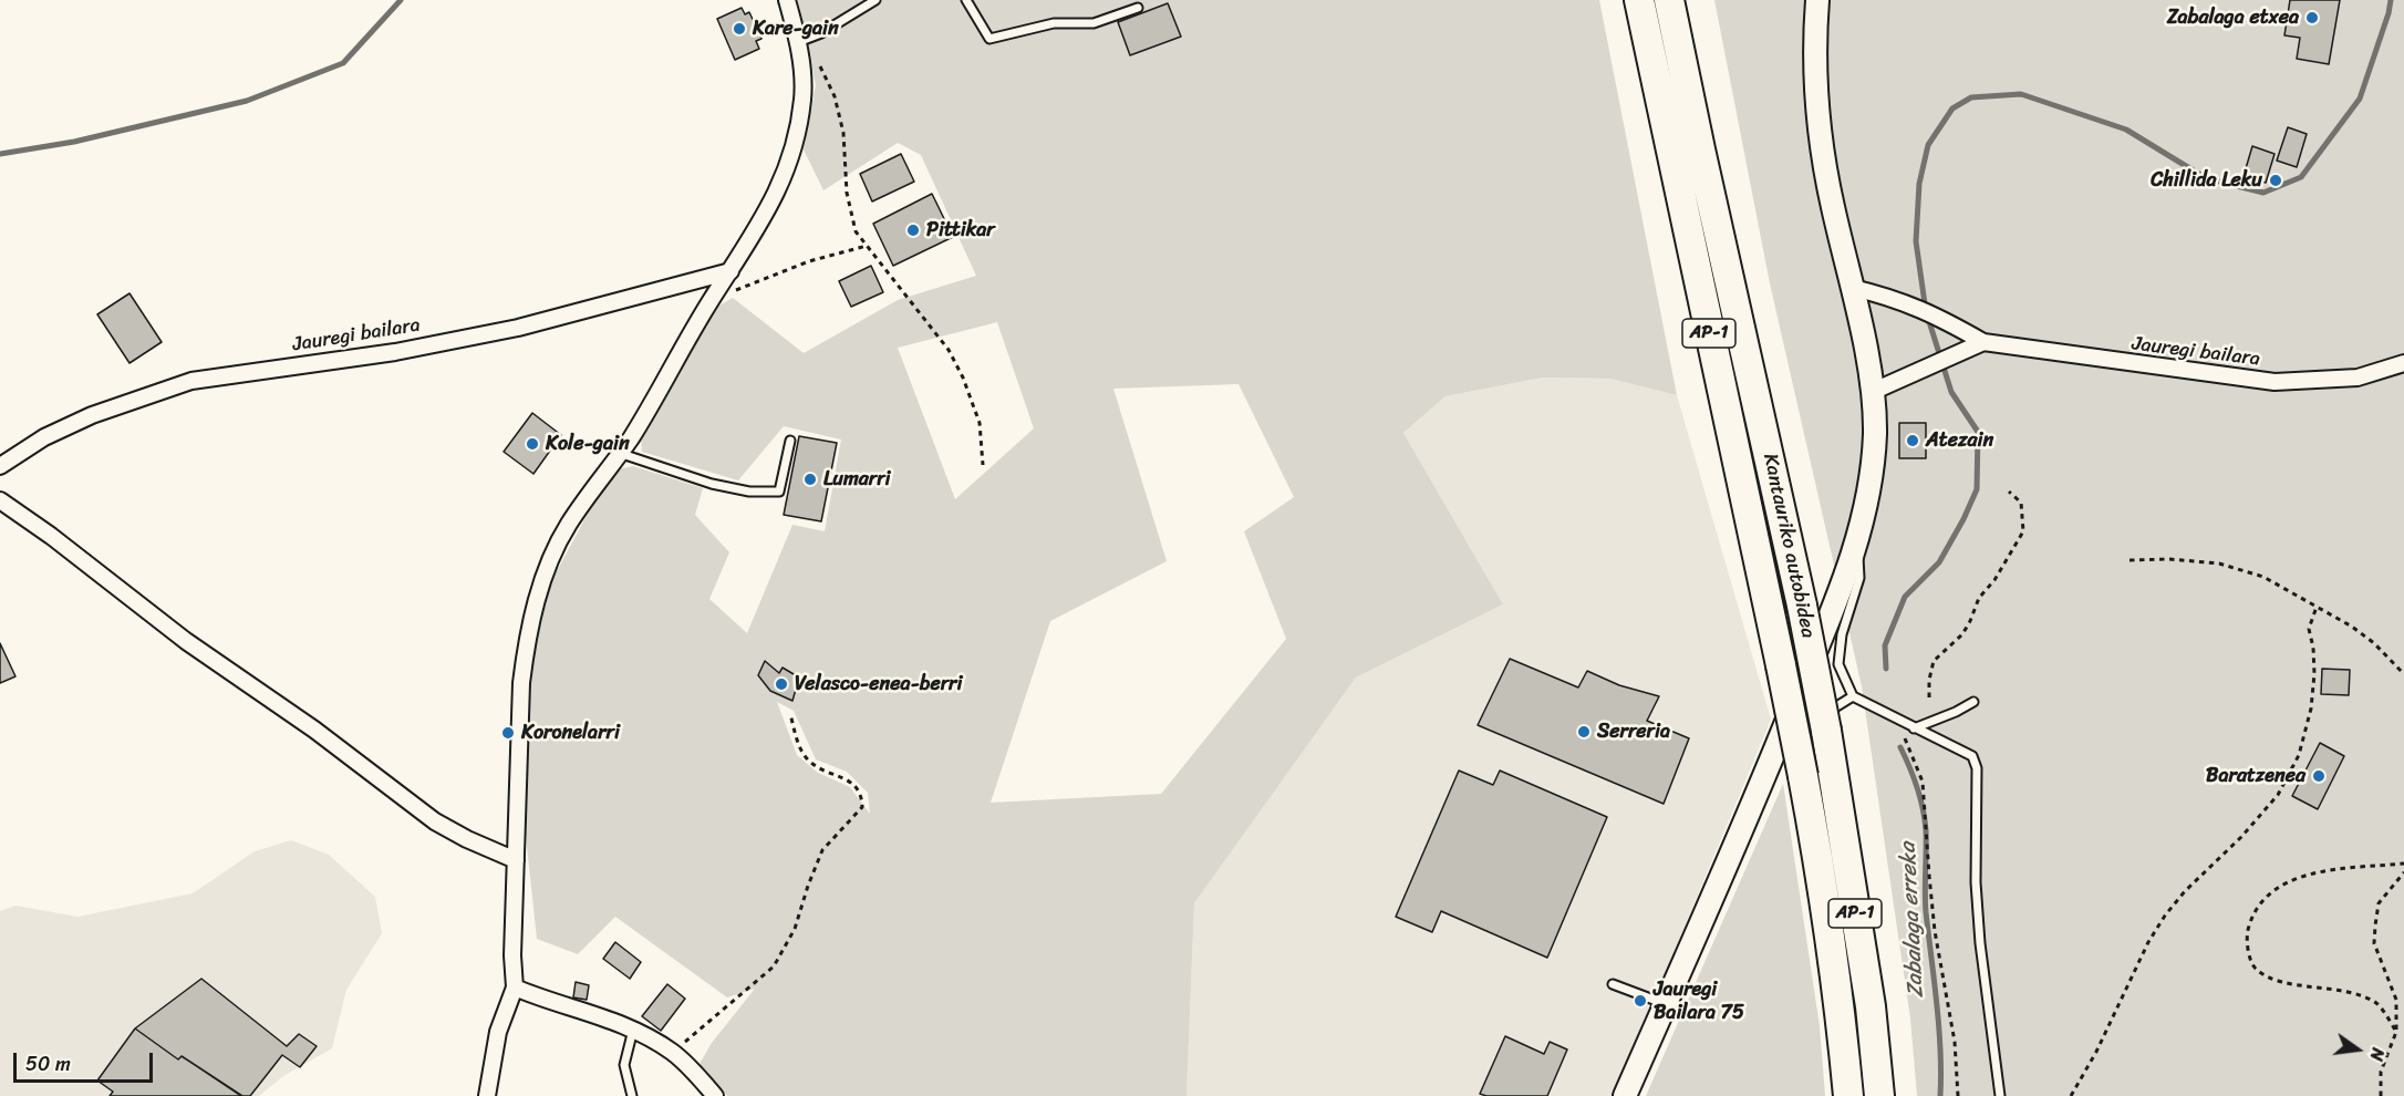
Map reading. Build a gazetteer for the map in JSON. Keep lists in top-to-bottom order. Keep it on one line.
{"streets":{"highway":["AP-1","Kantauriko autobidea"],"street":["Jauregi bailara"]},"water":["Zabalaga erreka"],"places":["Zabalaga etxea","Kare-gain","Chillida Leku","Pittikar","Atezain","Kole-gain","Lumarri","Velasco-enea-berri","Serreria","Koronelarri","Baratzenea","Jauregi Bailara 75"],"scale_bar":"50 m","north":"right"}
